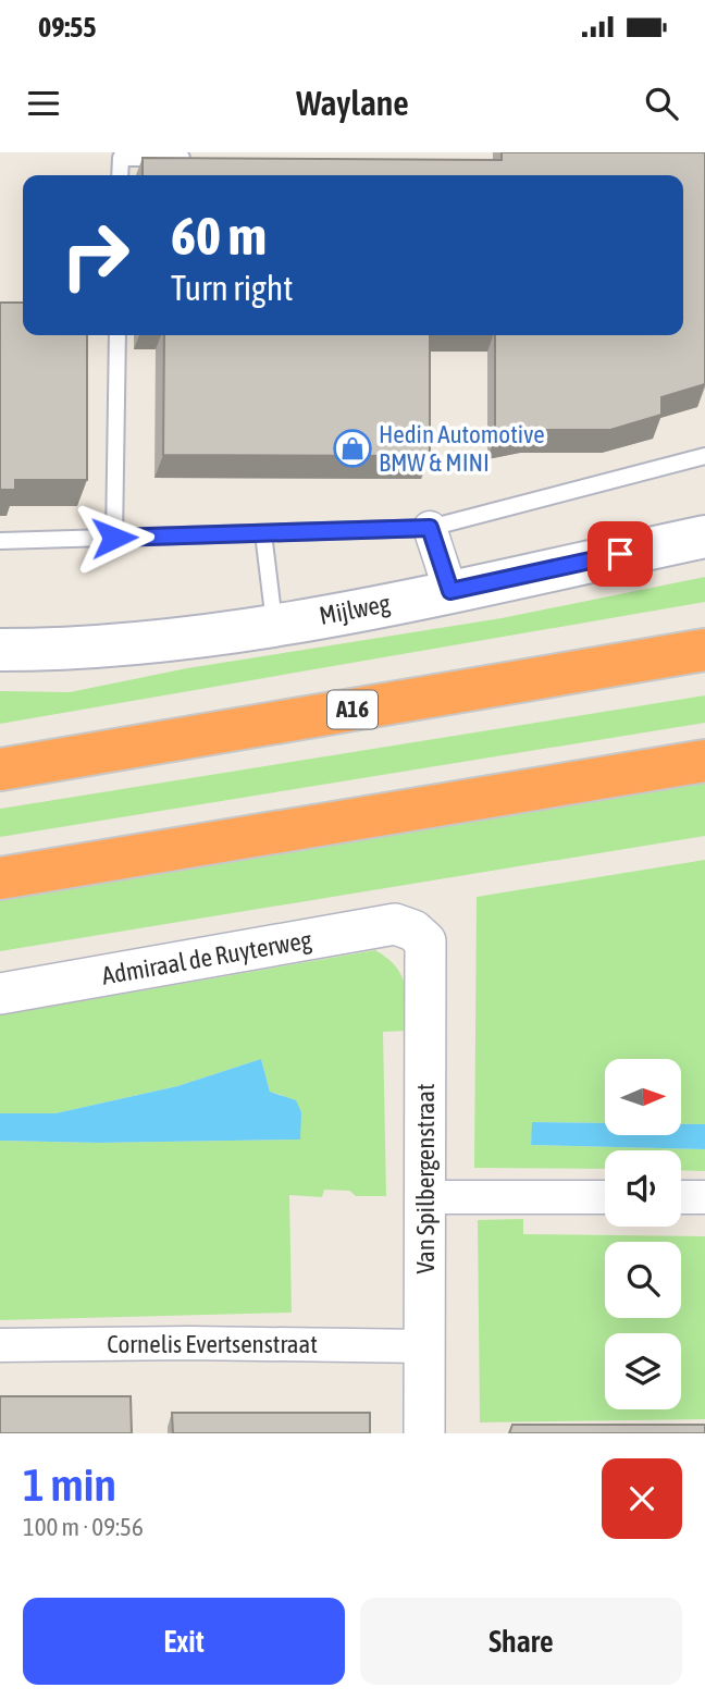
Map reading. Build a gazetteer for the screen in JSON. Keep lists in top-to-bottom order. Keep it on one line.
{"streets":{"highway":["A16"],"main road":["Mijlweg"],"street":["Admiraal de Ruyterweg","Van Spilbergenstraat","Cornelis Evertsenstraat"]},"crossings":[["Admiraal de Ruyterweg","Van Spilbergenstraat"],["Van Spilbergenstraat","Cornelis Evertsenstraat"]],"places":{"shop":["Hedin Automotive BMW & MINI"]},"north":"right","page":{"status":"09:55","header":"Waylane","turn":["60 m","Turn right"],"heading":["1 min","100 m · 09:56"],"buttons":["Exit","Share"]}}
